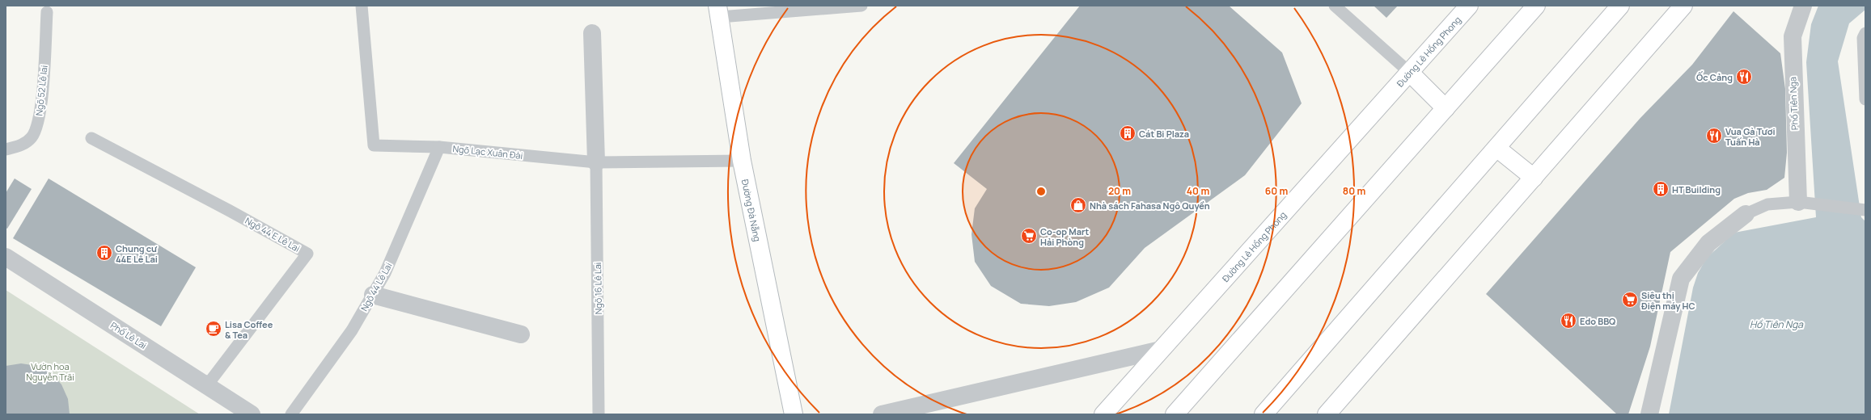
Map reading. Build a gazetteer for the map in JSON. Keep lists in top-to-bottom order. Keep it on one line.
{"streets":{"main road":["Đường Lê Hồng Phong","Đường Đà Nẵng"],"street":["Phố Tiên Nga","Phố Lê Lai"],"lane":["Ngõ 52 Lê lai","Ngõ Lạc Xuân Đài","Ngõ 44 E Lê Lai","Ngõ 44 Lê Lai","Ngõ 16 Lê Lai"]},"crossings":[["Ngõ Lạc Xuân Đài","Đường Đà Nẵng"],["Ngõ Lạc Xuân Đài","Ngõ 44 Lê Lai"],["Ngõ Lạc Xuân Đài","Ngõ 16 Lê Lai"],["Ngõ 44 E Lê Lai","Phố Lê Lai"]],"water":["Hồ Tiên Nga"],"parks":["Vườn hoa Nguyễn Trãi"],"places":{"restaurant":["Ốc Cảng","Vua Gà Tươi Tuấn Hà","Edo BBQ"],"building":["Cát Bi Plaza","HT Building","Chung cư 44E Lê Lai"],"shop":["Nhà sách Fahasa Ngô Quyền"],"supermarket":["Co-op Mart Hải Phòng","Siêu thị Điện máy HC"],"cafe":["Lisa Coffee & Tea"]},"rings":["20 m","40 m","60 m","80 m"]}
